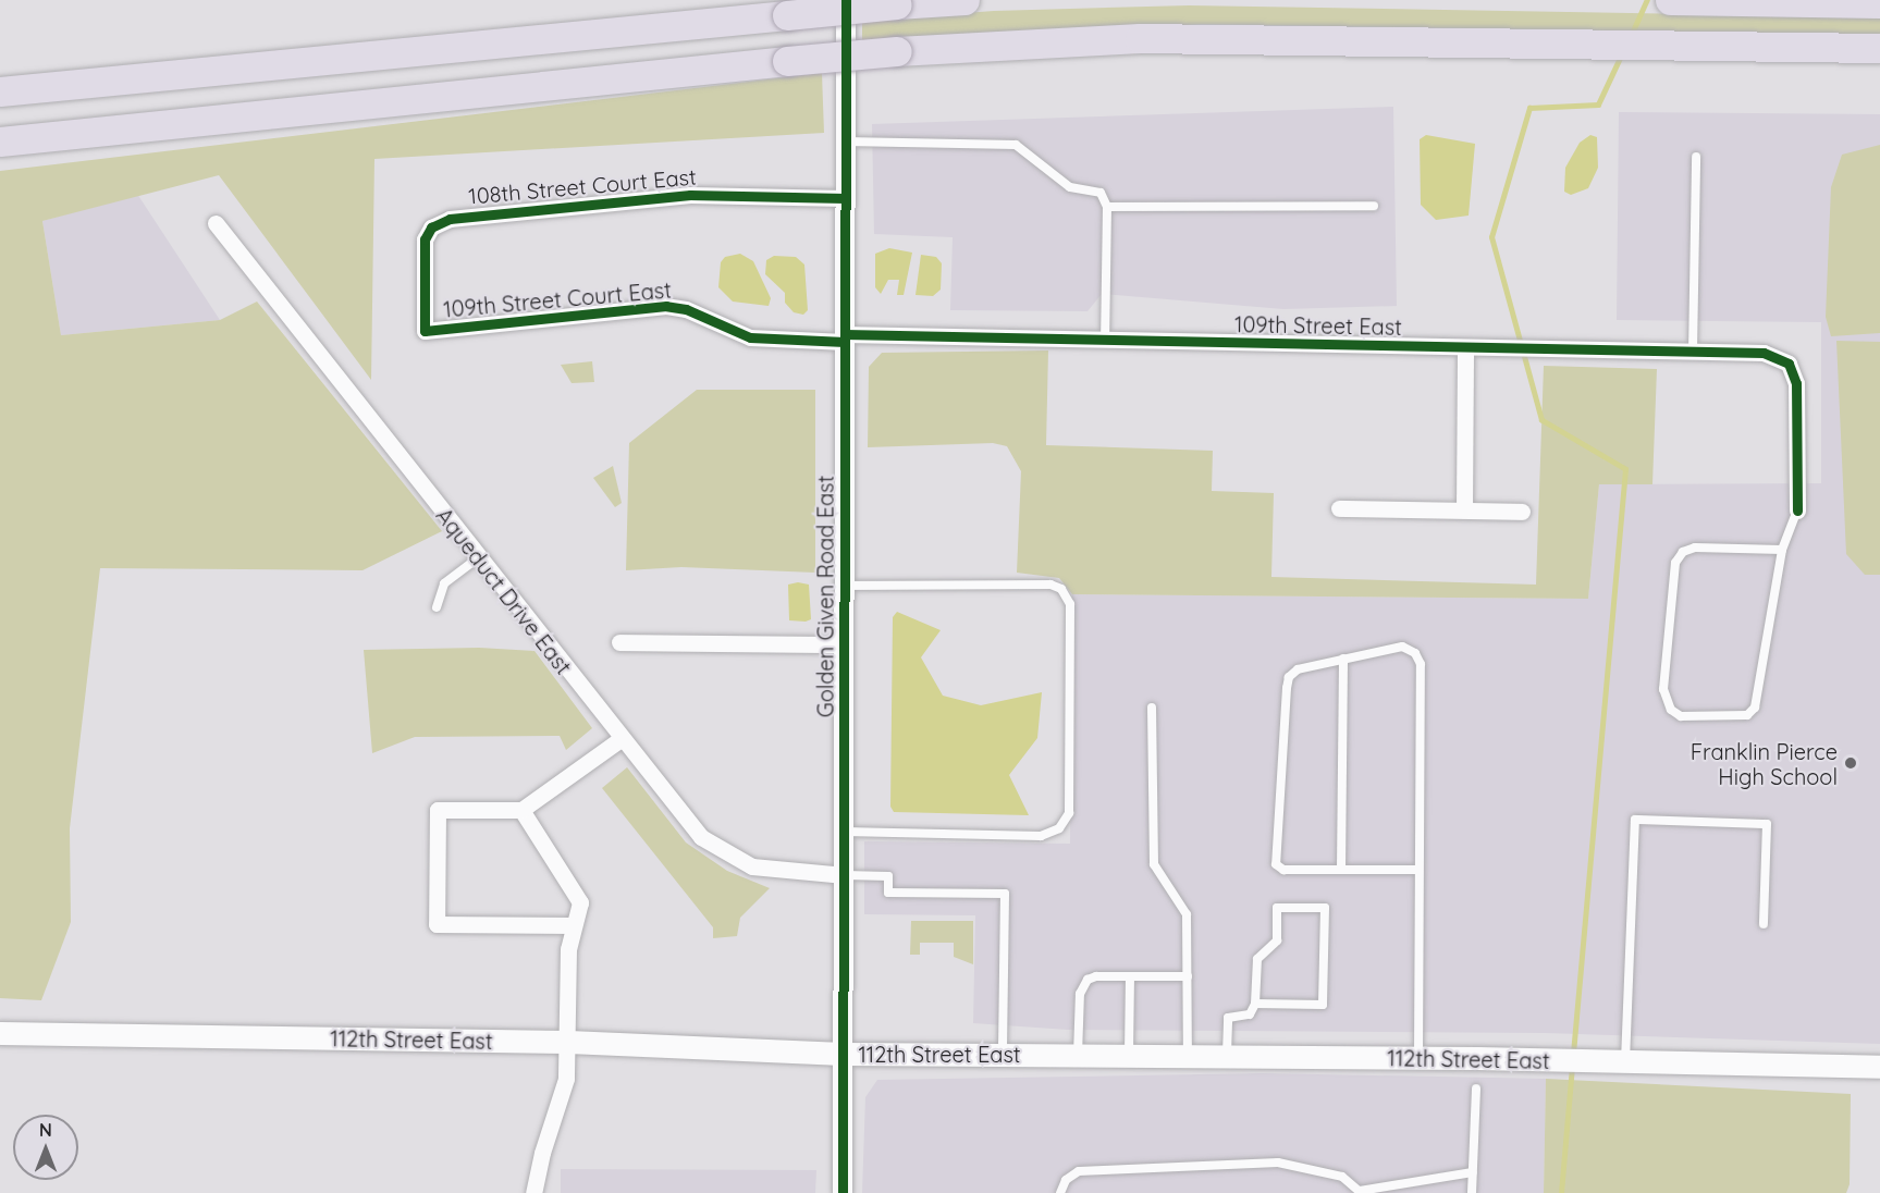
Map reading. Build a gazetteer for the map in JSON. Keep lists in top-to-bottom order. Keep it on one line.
{"streets":{"main road":["112th Street East"],"street":["108th Street Court East","109th Street Court East","109th Street East","Aqueduct Drive East","Golden Given Road East"]},"crossings":[["108th Street Court East","109th Street Court East"],["108th Street Court East","Golden Given Road East"],["109th Street Court East","109th Street East"],["109th Street Court East","Golden Given Road East"],["109th Street East","Golden Given Road East"],["Aqueduct Drive East","Golden Given Road East"],["Golden Given Road East","112th Street East"]],"places":["Franklin Pierce High School"],"north":"top"}
